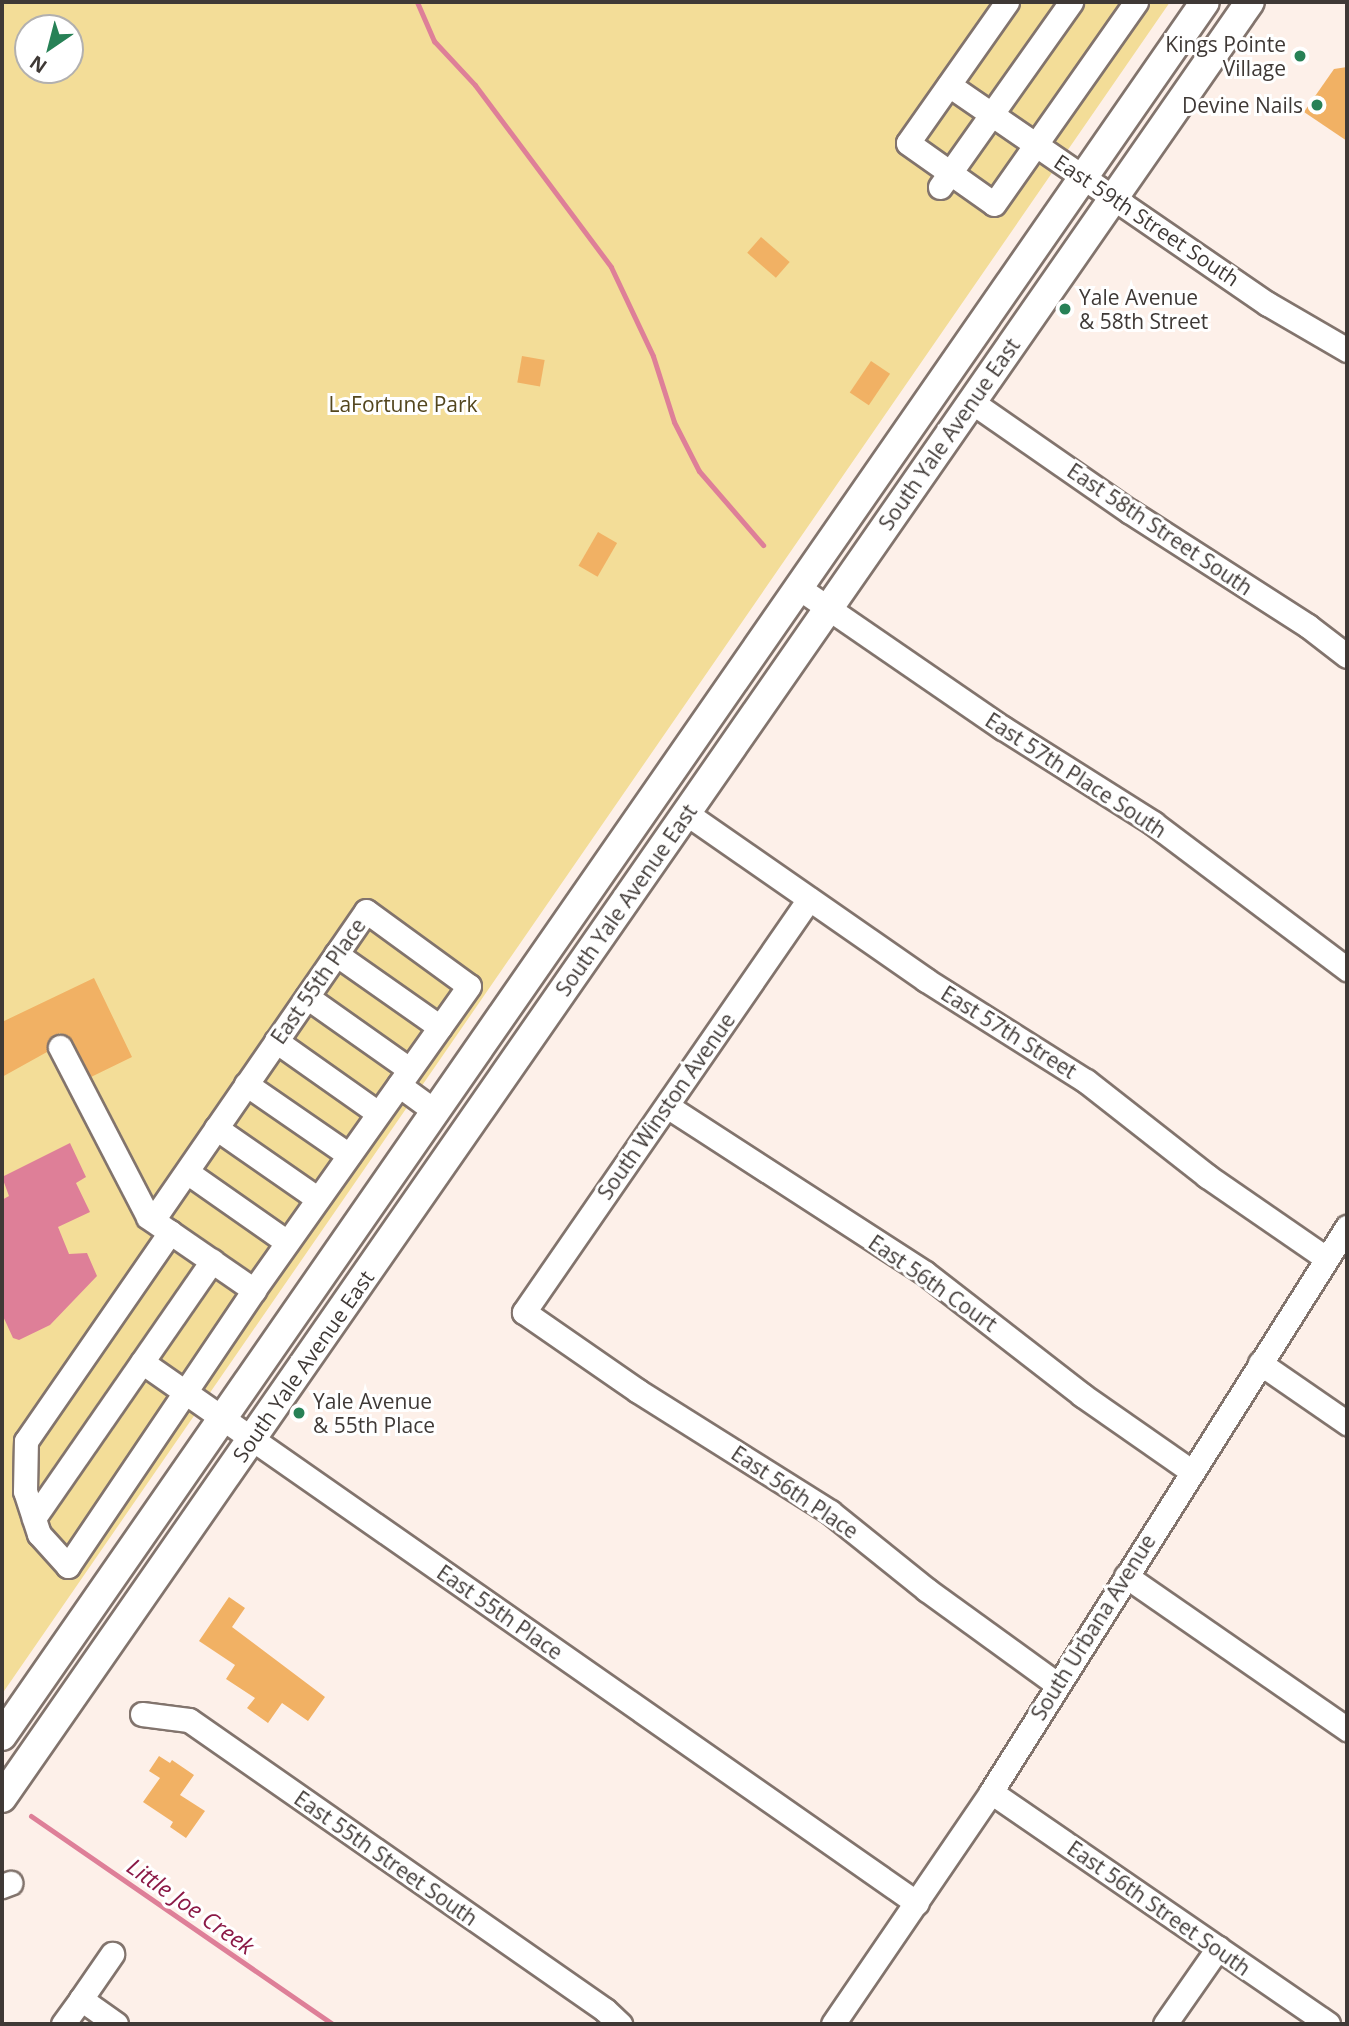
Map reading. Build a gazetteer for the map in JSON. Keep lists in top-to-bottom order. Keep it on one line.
{"streets":{"main road":["South Yale Avenue East"],"street":["East 59th Street South","East 58th Street South","East 57th Place South","East 55th Place","East 57th Street","South Winston Avenue","East 56th Court","East 56th Place","South Urbana Avenue","East 55th Street South","East 56th Street South"]},"crossings":[["East 59th Street South","South Yale Avenue East"],["South Yale Avenue East","East 58th Street South"],["South Yale Avenue East","East 57th Place South"],["South Yale Avenue East","East 55th Place"],["South Yale Avenue East","East 57th Street"],["East 55th Place","South Urbana Avenue"],["East 57th Street","South Winston Avenue"],["East 57th Street","South Urbana Avenue"],["South Winston Avenue","East 56th Court"],["South Winston Avenue","East 56th Place"],["East 56th Court","South Urbana Avenue"],["East 56th Place","South Urbana Avenue"],["South Urbana Avenue","East 56th Street South"]],"water":["Little Joe Creek"],"parks":["LaFortune Park"],"places":["Kings Pointe Village","Devine Nails","Yale Avenue & 58th Street","Yale Avenue & 55th Place"],"north":"bottom left"}
